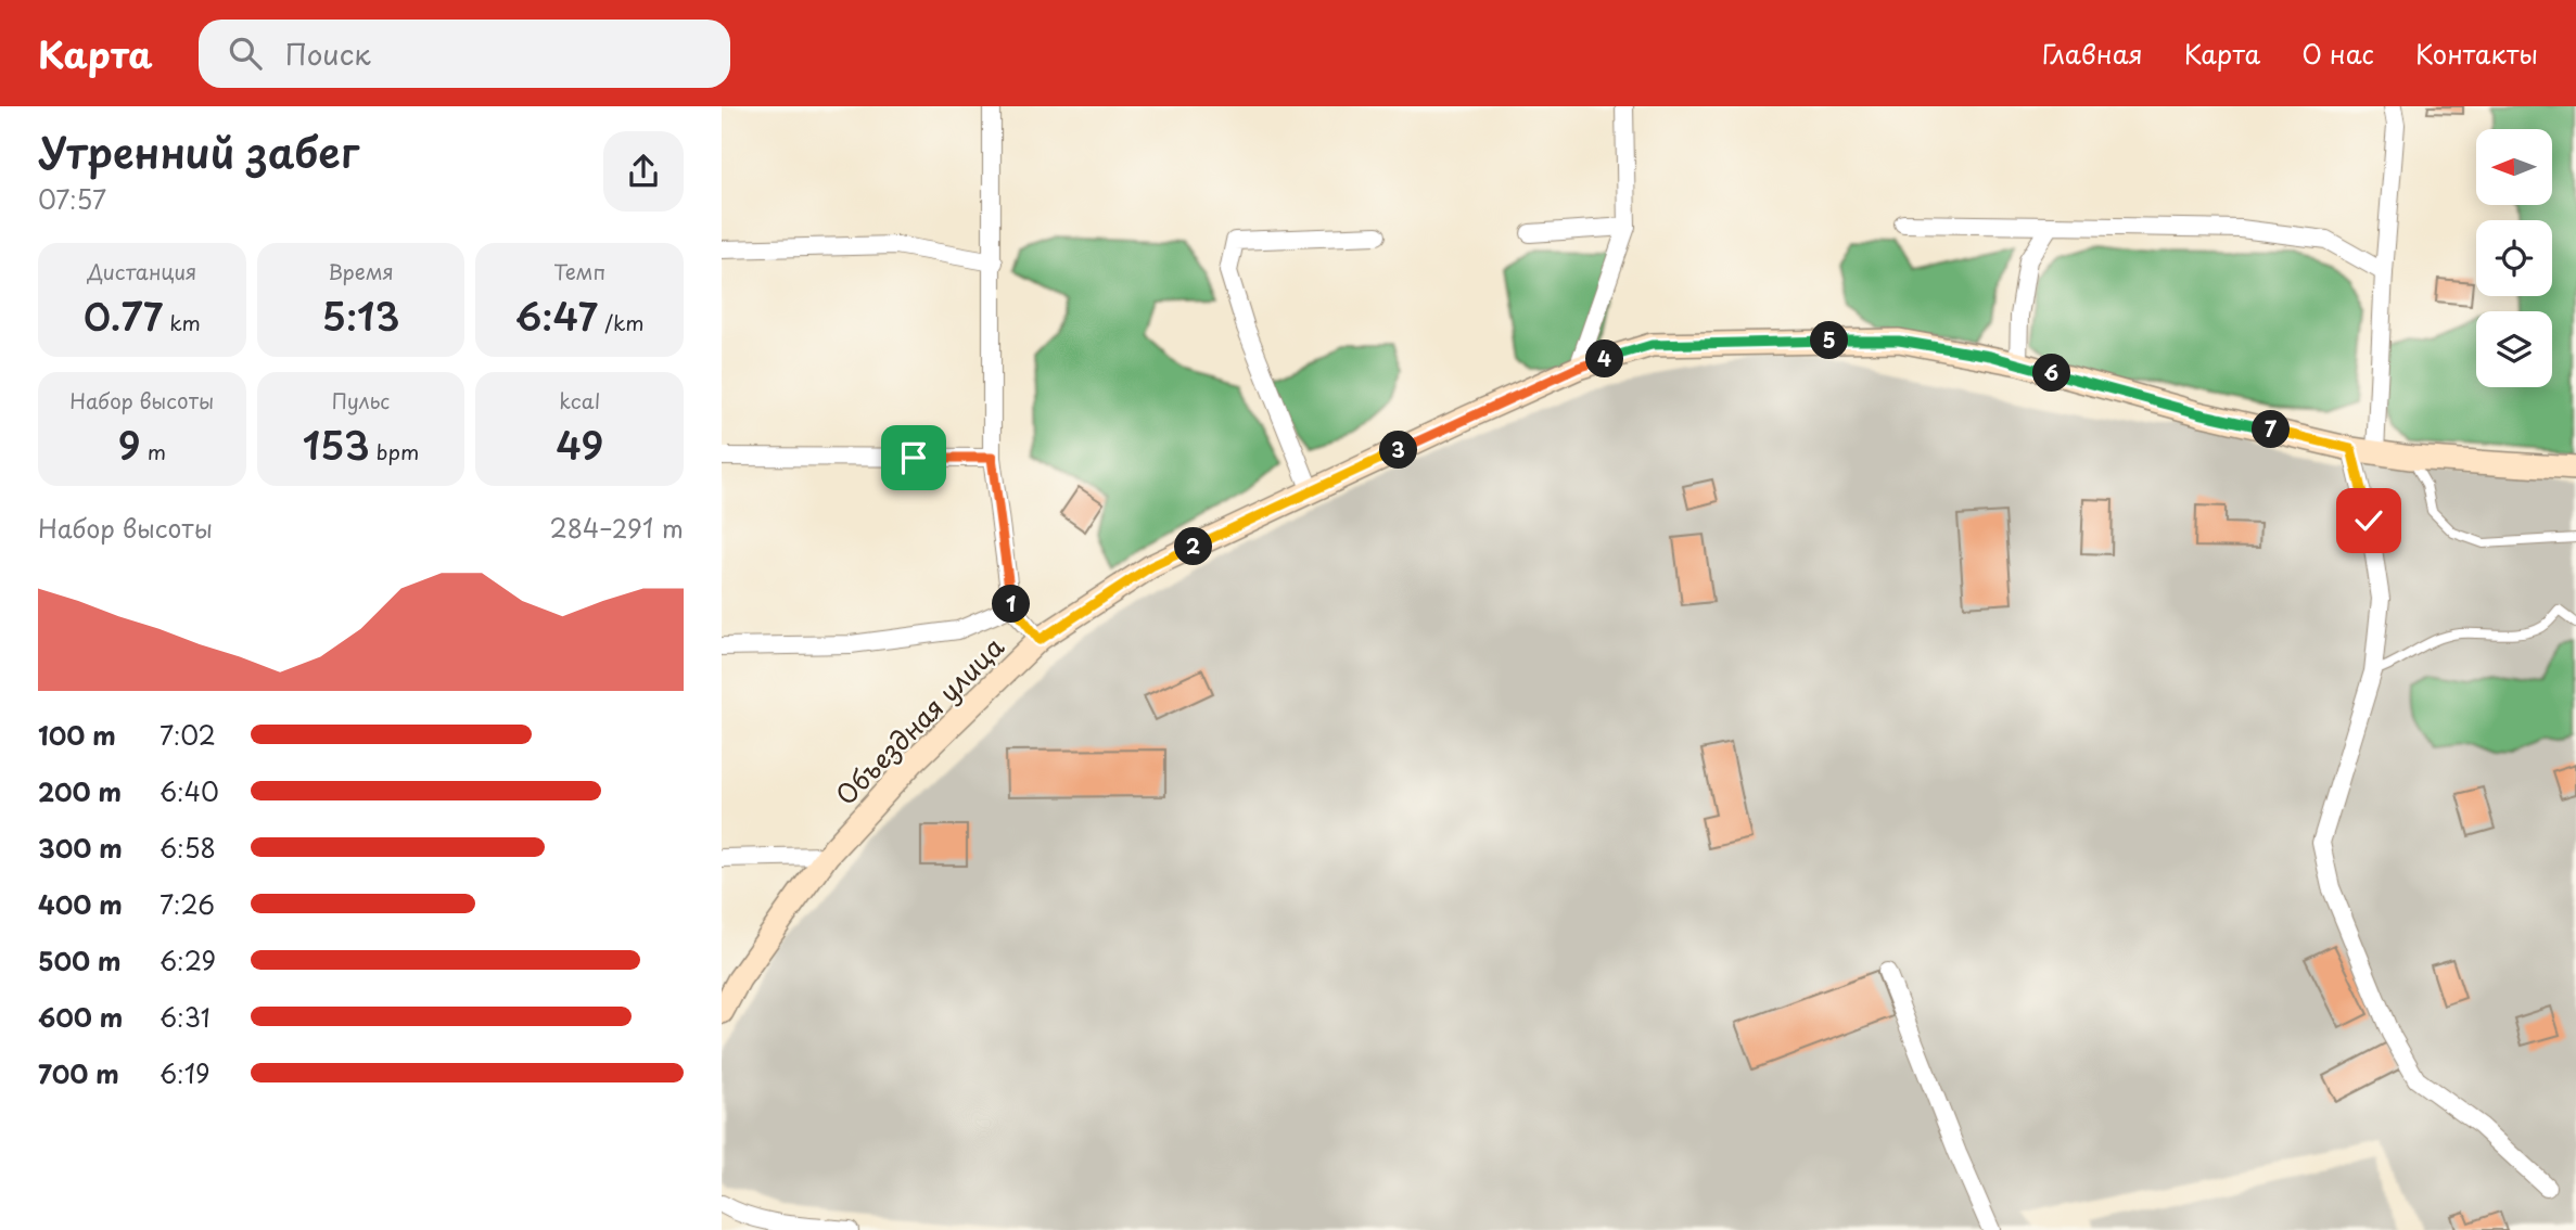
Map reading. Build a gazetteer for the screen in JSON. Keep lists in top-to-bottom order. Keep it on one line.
{"streets":{"main road":["Объездная улица"]},"north":"left","page":{"header":"Карта","search":"Поиск","nav":["Главная","Карта","О нас","Контакты"],"heading":["Утренний забег","07:57"],"stats":[["Дистанция","0.77 km"],["Время","5:13"],["Темп","6:47 /km"],["Набор высоты","9 m"],["Пульс","153 bpm"],["kcal","49"]],"pins":["5","4","6","7","3","2","1"],"chart":["Набор высоты","284–291 m"],"list":[{"name":"100 m","note":"7:02"},{"name":"200 m","note":"6:40"},{"name":"300 m","note":"6:58"},{"name":"400 m","note":"7:26"},{"name":"500 m","note":"6:29"},{"name":"600 m","note":"6:31"},{"name":"700 m","note":"6:19"}]}}
